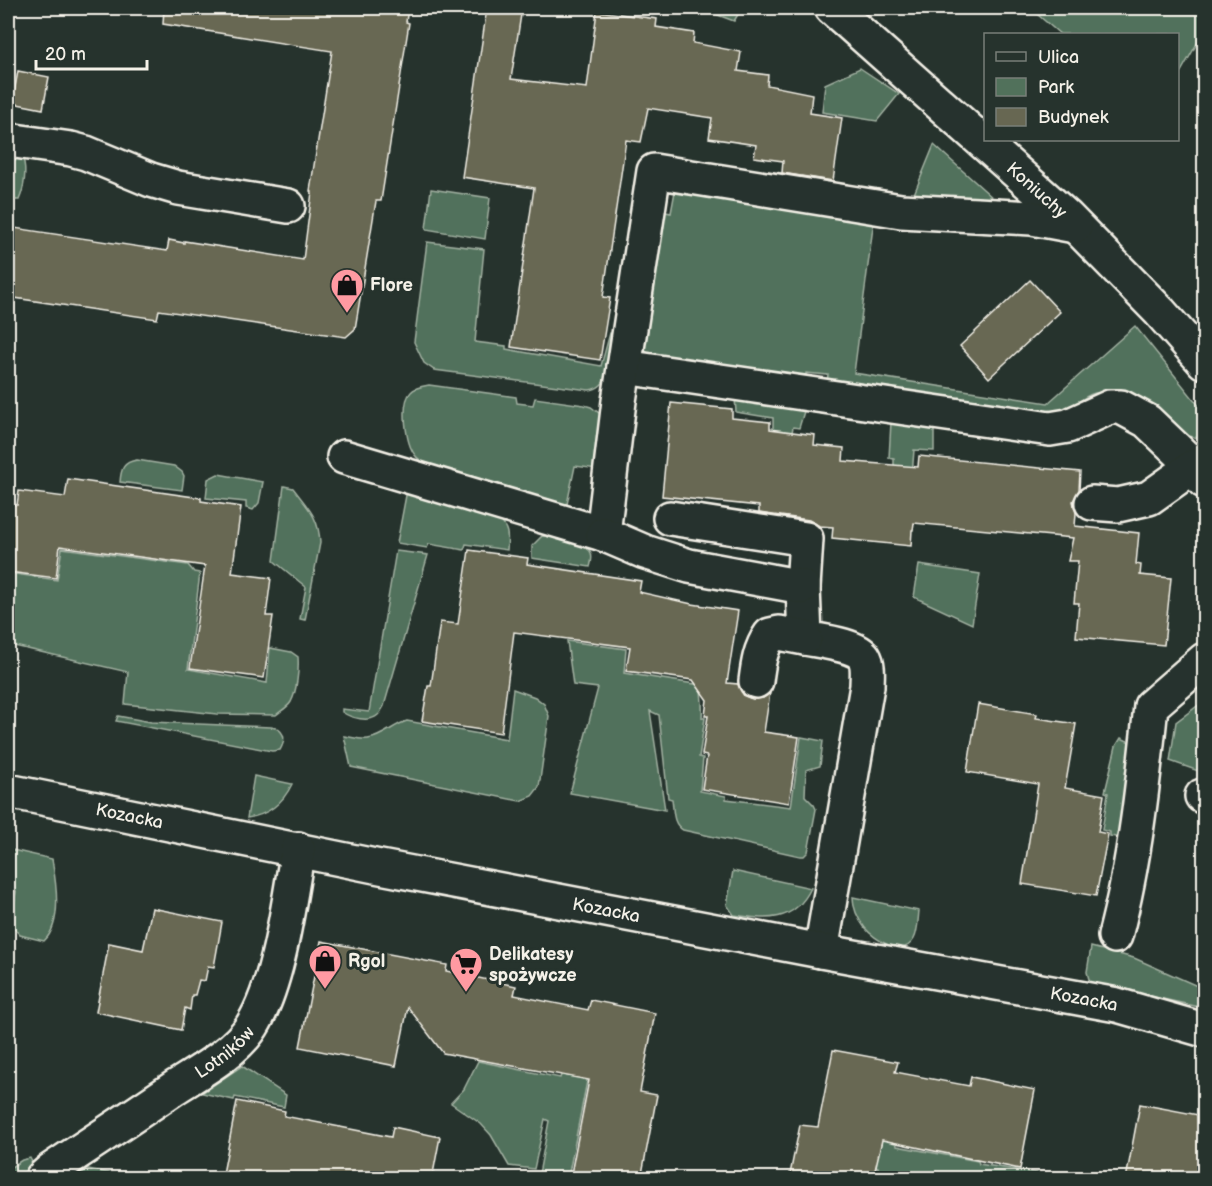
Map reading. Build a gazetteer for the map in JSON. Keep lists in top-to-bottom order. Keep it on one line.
{"streets":{"street":["Koniuchy","Kozacka","Lotników"]},"crossings":[["Kozacka","Lotników"]],"places":{"shop":["Flore","Rgol"],"supermarket":["Delikatesy spożywcze"]},"legend":["Ulica","Park","Budynek"],"scale_bar":"20 m"}
